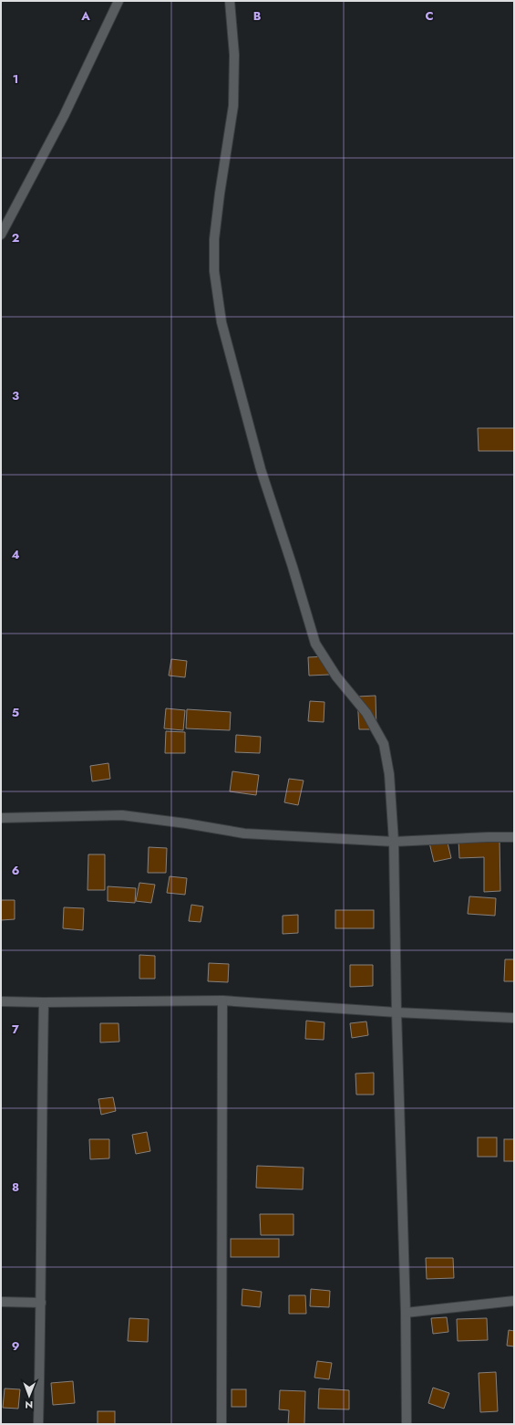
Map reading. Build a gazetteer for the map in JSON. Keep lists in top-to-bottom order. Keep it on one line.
{"north":"bottom","grid":{"columns":["A","B","C"],"rows":["1","2","3","4","5","6","7","8","9"]}}
